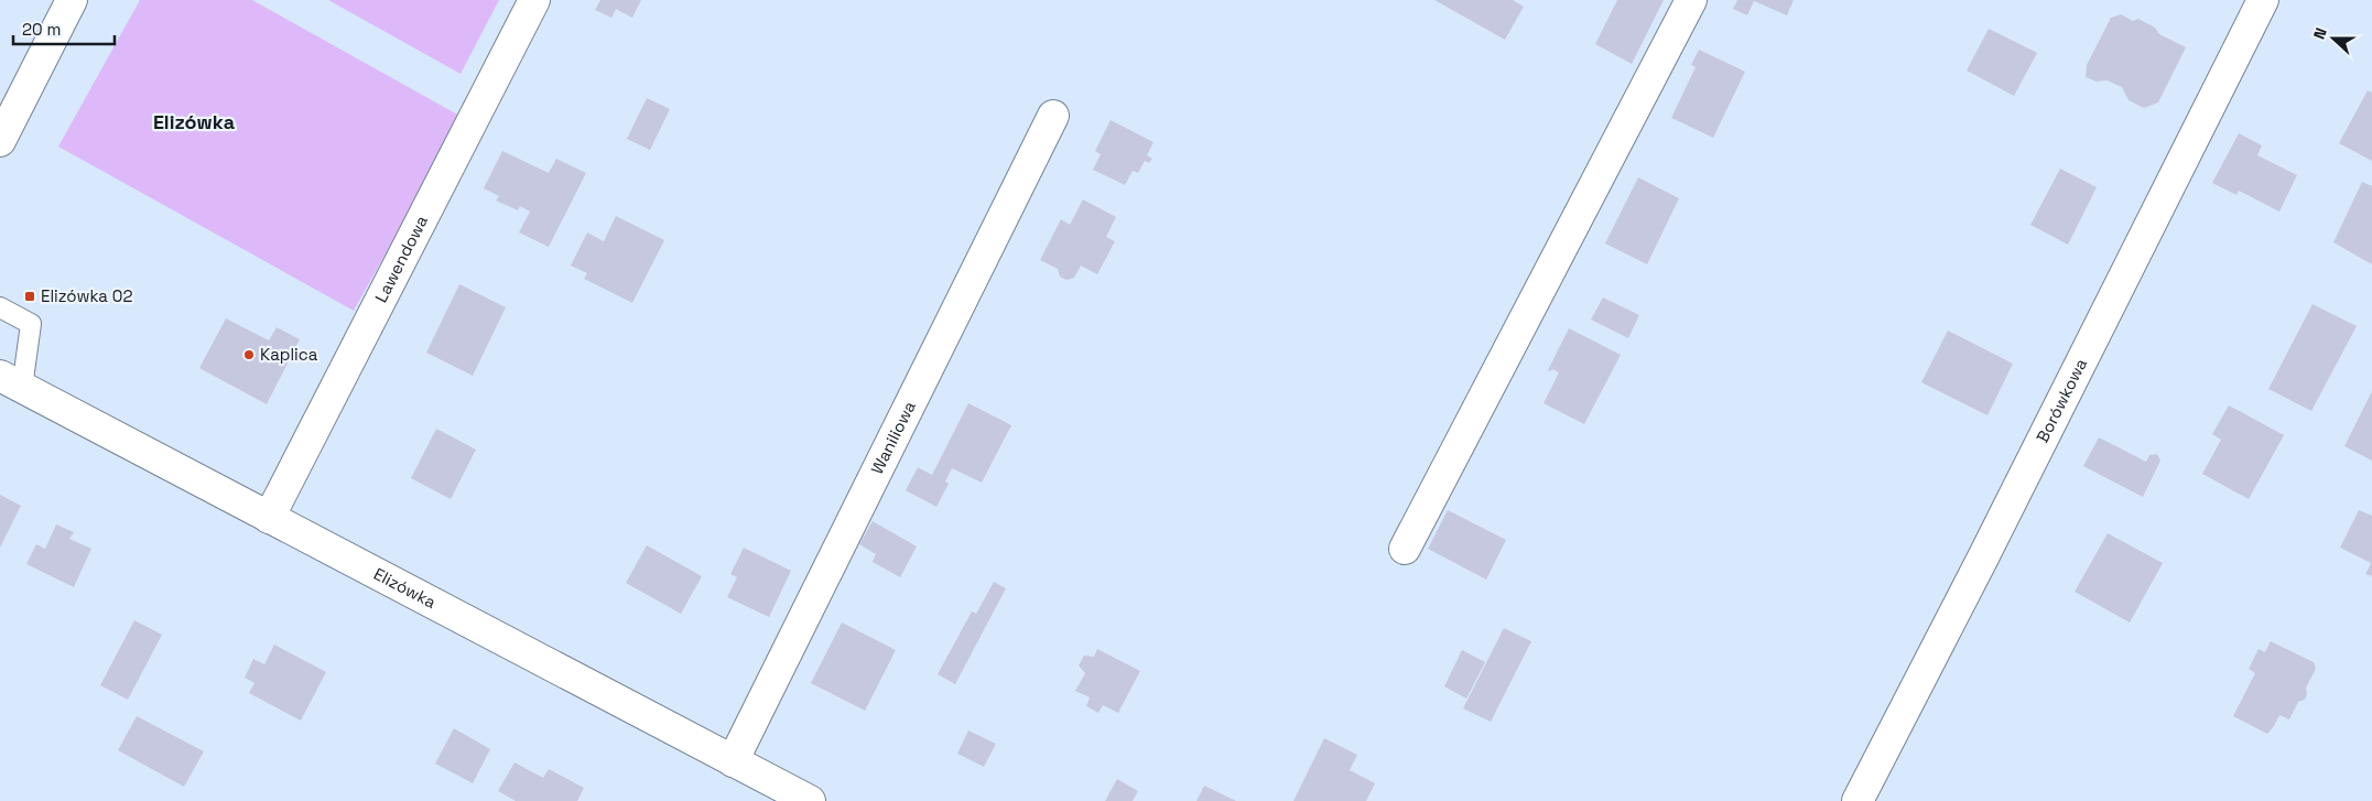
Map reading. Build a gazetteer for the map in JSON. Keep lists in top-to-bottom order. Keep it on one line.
{"streets":{"street":["Lawendowa","Borówkowa","Waniliowa","Elizówka"]},"crossings":[["Lawendowa","Elizówka"],["Waniliowa","Elizówka"]],"districts":["Elizówka"],"places":{"transit":["Elizówka 02"],"other":["Kaplica"]},"scale_bar":"20 m","north":"left"}
